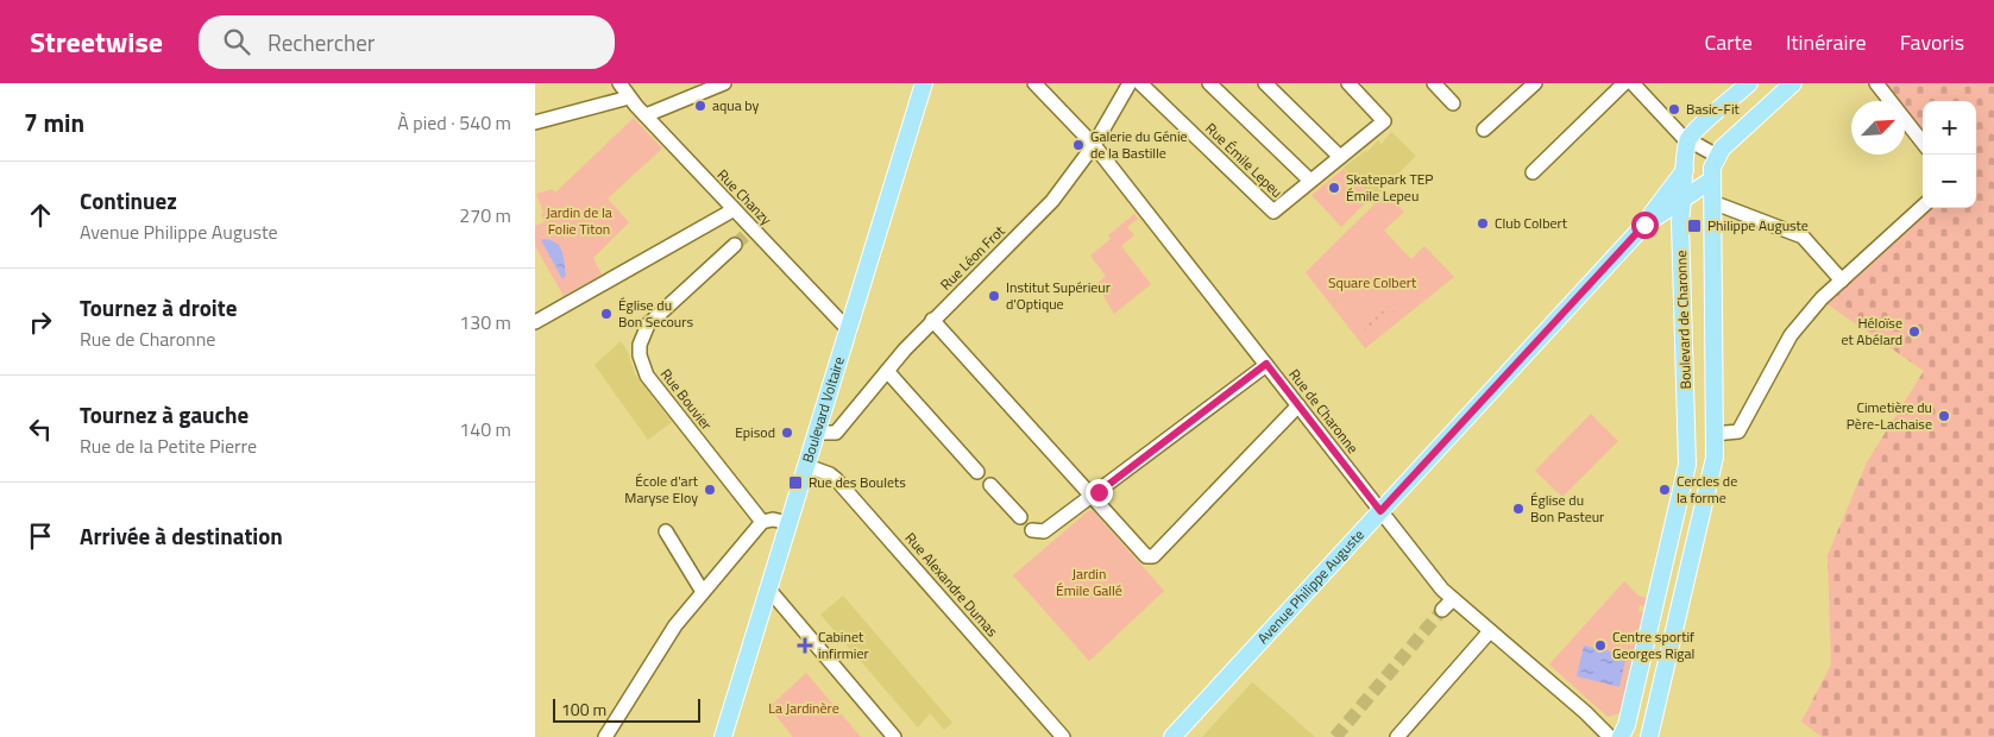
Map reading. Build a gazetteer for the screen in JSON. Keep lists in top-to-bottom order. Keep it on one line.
{"streets":{"main road":["Boulevard de Charonne","Boulevard Voltaire","Avenue Philippe Auguste"],"street":["Rue Émile Lepeu","Rue Chanzy","Rue Léon Frot","Rue Bouvier","Rue de Charonne","Rue Alexandre Dumas"]},"crossings":[["Rue Chanzy","Boulevard Voltaire"],["Rue Léon Frot","Boulevard Voltaire"],["Rue Léon Frot","Rue de Charonne"],["Boulevard de Charonne","Avenue Philippe Auguste"],["Boulevard Voltaire","Rue Alexandre Dumas"],["Rue de Charonne","Avenue Philippe Auguste"]],"parks":["Jardin de la Folie Titon","Square Colbert","Jardin Émile Gallé","La Jardinère"],"places":{"other":["aqua by","Basic-Fit","Galerie du Génie de la Bastille","Skatepark TEP Émile Lepeu","Club Colbert","Institut Supérieur d'Optique","Église du Bon Secours","Héloïse et Abélard","Cimetière du Père-Lachaise","Episod","École d'art Maryse Eloy","Cercles de la forme","Église du Bon Pasteur","Centre sportif Georges Rigal"],"transit":["Philippe Auguste","Rue des Boulets"],"health":["Cabinet infirmier"]},"scale_bar":"100 m","north":"top right","page":{"header":"Streetwise","search":"Rechercher","nav":["Carte","Itinéraire","Favoris"],"heading":["7 min","À pied · 540 m"],"map_buttons":["+","−"],"list":[["Continuez","Avenue Philippe Auguste","270 m"],["Tournez à droite","Rue de Charonne","130 m"],["Tournez à gauche","Rue de la Petite Pierre","140 m"],"Arrivée à destination"],"scale":"100 m"}}
